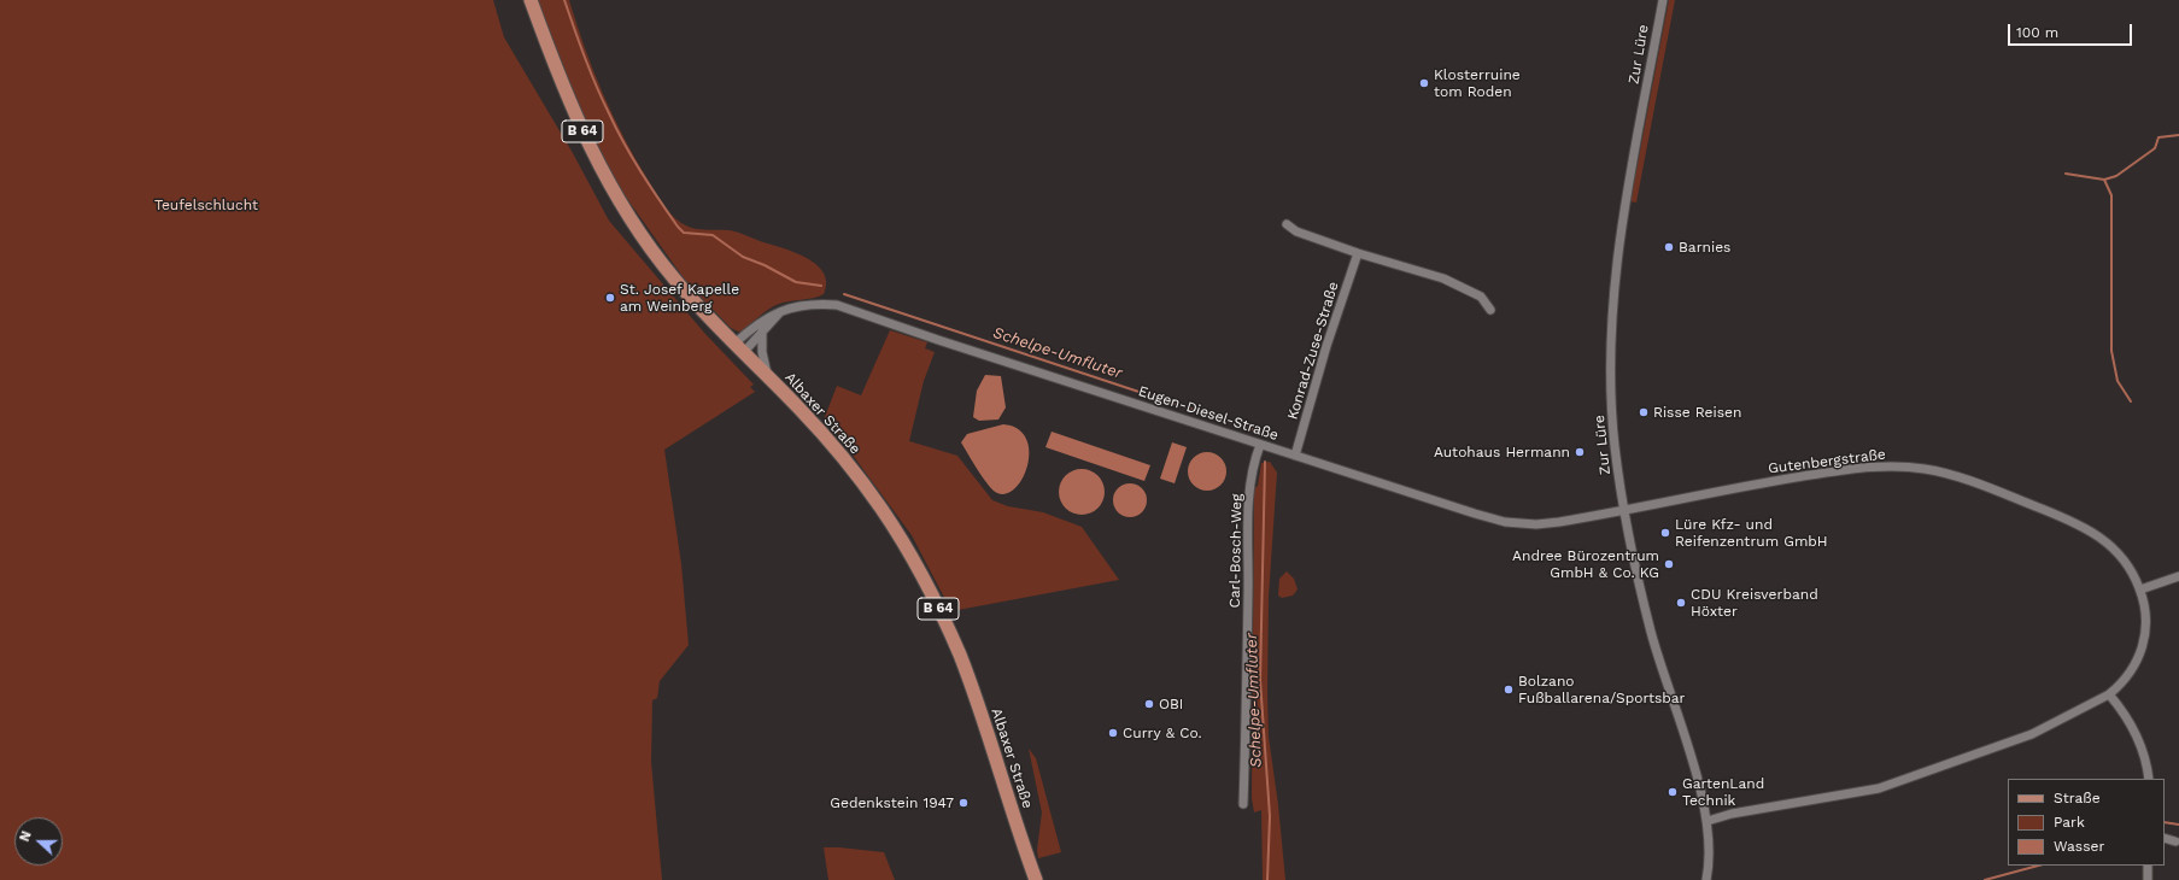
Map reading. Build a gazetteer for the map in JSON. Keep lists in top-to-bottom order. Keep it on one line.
{"streets":{"main road":["B 64","Albaxer Straße"],"street":["Zur Lüre","Konrad-Zuse-Straße","Eugen-Diesel-Straße","Gutenbergstraße","Carl-Bosch-Weg"]},"crossings":[["Zur Lüre","Eugen-Diesel-Straße"],["Zur Lüre","Gutenbergstraße"],["Konrad-Zuse-Straße","Eugen-Diesel-Straße"],["Albaxer Straße","Eugen-Diesel-Straße"],["Eugen-Diesel-Straße","Gutenbergstraße"],["Eugen-Diesel-Straße","Carl-Bosch-Weg"]],"water":["Schelpe-Umfluter"],"parks":["Teufelschlucht"],"places":["Klosterruine tom Roden","Barnies","St. Josef Kapelle am Weinberg","Risse Reisen","Autohaus Hermann","Lüre Kfz- und Reifenzentrum GmbH","Andree Bürozentrum GmbH & Co. KG","CDU Kreisverband Höxter","Bolzano Fußballarena/Sportsbar","OBI","Curry & Co.","GartenLand Technik","Gedenkstein 1947"],"legend":["Straße","Park","Wasser"],"scale_bar":"100 m","north":"left"}
